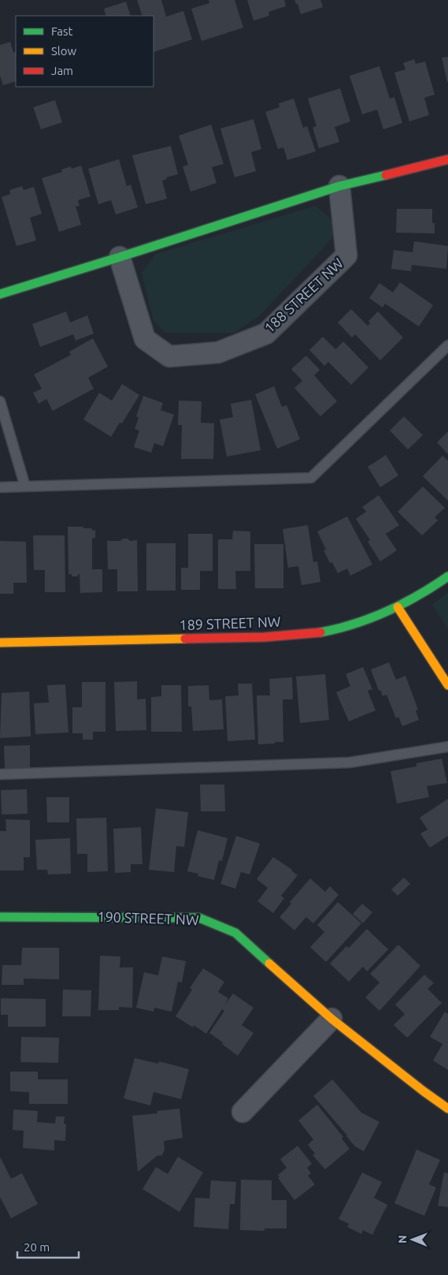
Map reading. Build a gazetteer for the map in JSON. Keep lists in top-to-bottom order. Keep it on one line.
{"streets":{"street":["188 STREET NW","189 STREET NW","190 STREET NW"]},"legend":["Fast","Slow","Jam"],"scale_bar":"20 m","north":"left"}
